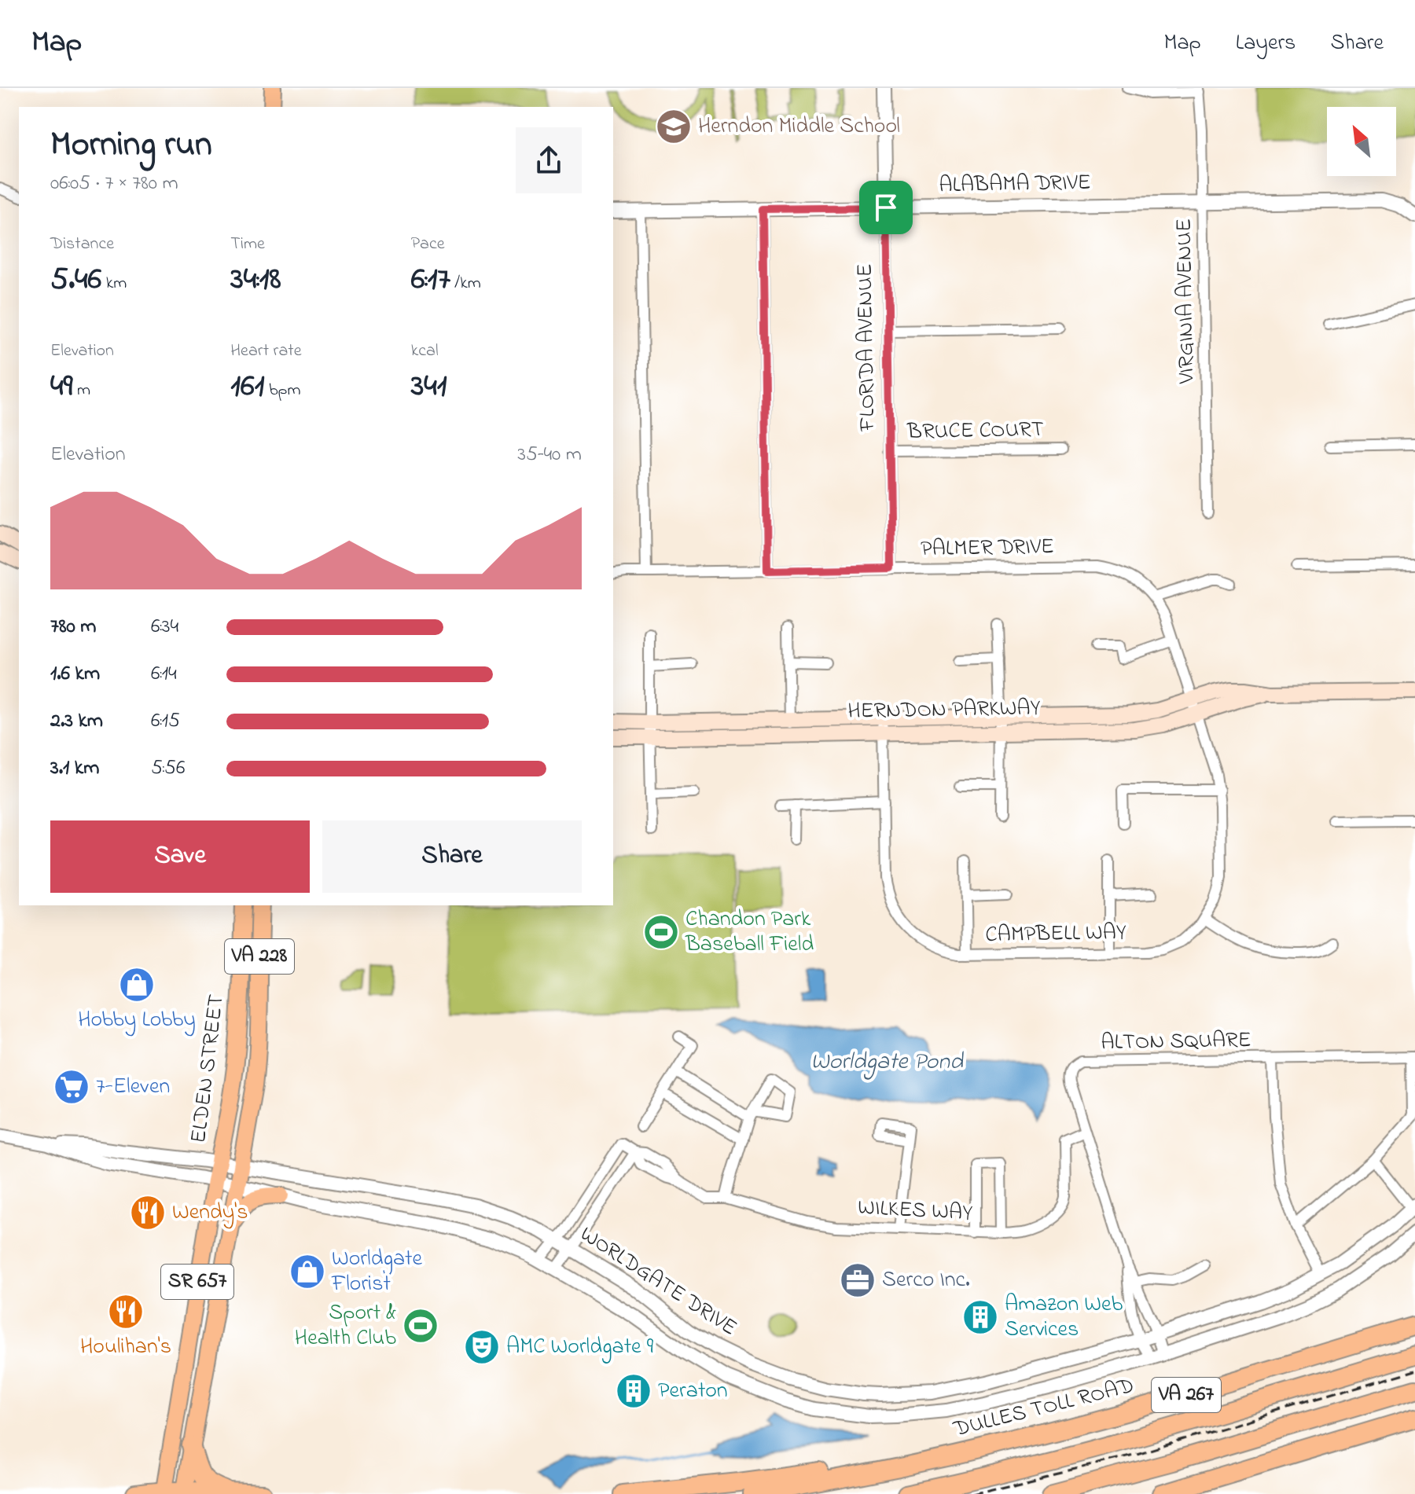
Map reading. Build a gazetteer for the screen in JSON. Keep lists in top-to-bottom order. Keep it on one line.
{"streets":{"highway":["VA 267","DULLES TOLL ROAD"],"main road":["HERNDON PARKWAY","VA 228","ELDEN STREET","SR 657"],"street":["ALABAMA DRIVE","VIRGINIA AVENUE","FLORIDA AVENUE","BRUCE COURT","PALMER DRIVE","CAMPBELL WAY","ALTON SQUARE","WILKES WAY","WORLDGATE DRIVE"]},"crossings":[["ALABAMA DRIVE","VIRGINIA AVENUE"],["ALABAMA DRIVE","FLORIDA AVENUE"],["FLORIDA AVENUE","BRUCE COURT"],["FLORIDA AVENUE","PALMER DRIVE"],["PALMER DRIVE","HERNDON PARKWAY"],["PALMER DRIVE","CAMPBELL WAY"],["HERNDON PARKWAY","CAMPBELL WAY"],["ALTON SQUARE","WILKES WAY"],["ALTON SQUARE","WORLDGATE DRIVE"],["ELDEN STREET","SR 657"],["ELDEN STREET","WORLDGATE DRIVE"],["WILKES WAY","WORLDGATE DRIVE"],["SR 657","WORLDGATE DRIVE"]],"water":["Worldgate Pond"],"places":{"school or university":["Herndon Middle School"],"sports":["Chandon Park Baseball Field","Sport & Health Club"],"shop":["Hobby Lobby","Worldgate Florist"],"supermarket":["7-Eleven"],"restaurant":["Wendy's","Houlihan's"],"office":["Serco Inc."],"building":["Amazon Web Services","Peraton"],"theatre":["AMC Worldgate 9"]},"north":"top left","page":{"header":"Map","nav":["Map","Layers","Share"],"heading":["Morning run","06:05 · 7 × 780 m"],"stats":[["Distance","5.46 km"],["Time","34:18"],["Pace","6:17 /km"],["Elevation","49 m"],["Heart rate","161 bpm"],["kcal","341"]],"chart":["Elevation","35–40 m"],"list":[{"name":"780 m","note":"6:34"},{"name":"1.6 km","note":"6:14"},{"name":"2.3 km","note":"6:15"},{"name":"3.1 km","note":"5:56"}],"buttons":["Save","Share"]}}
